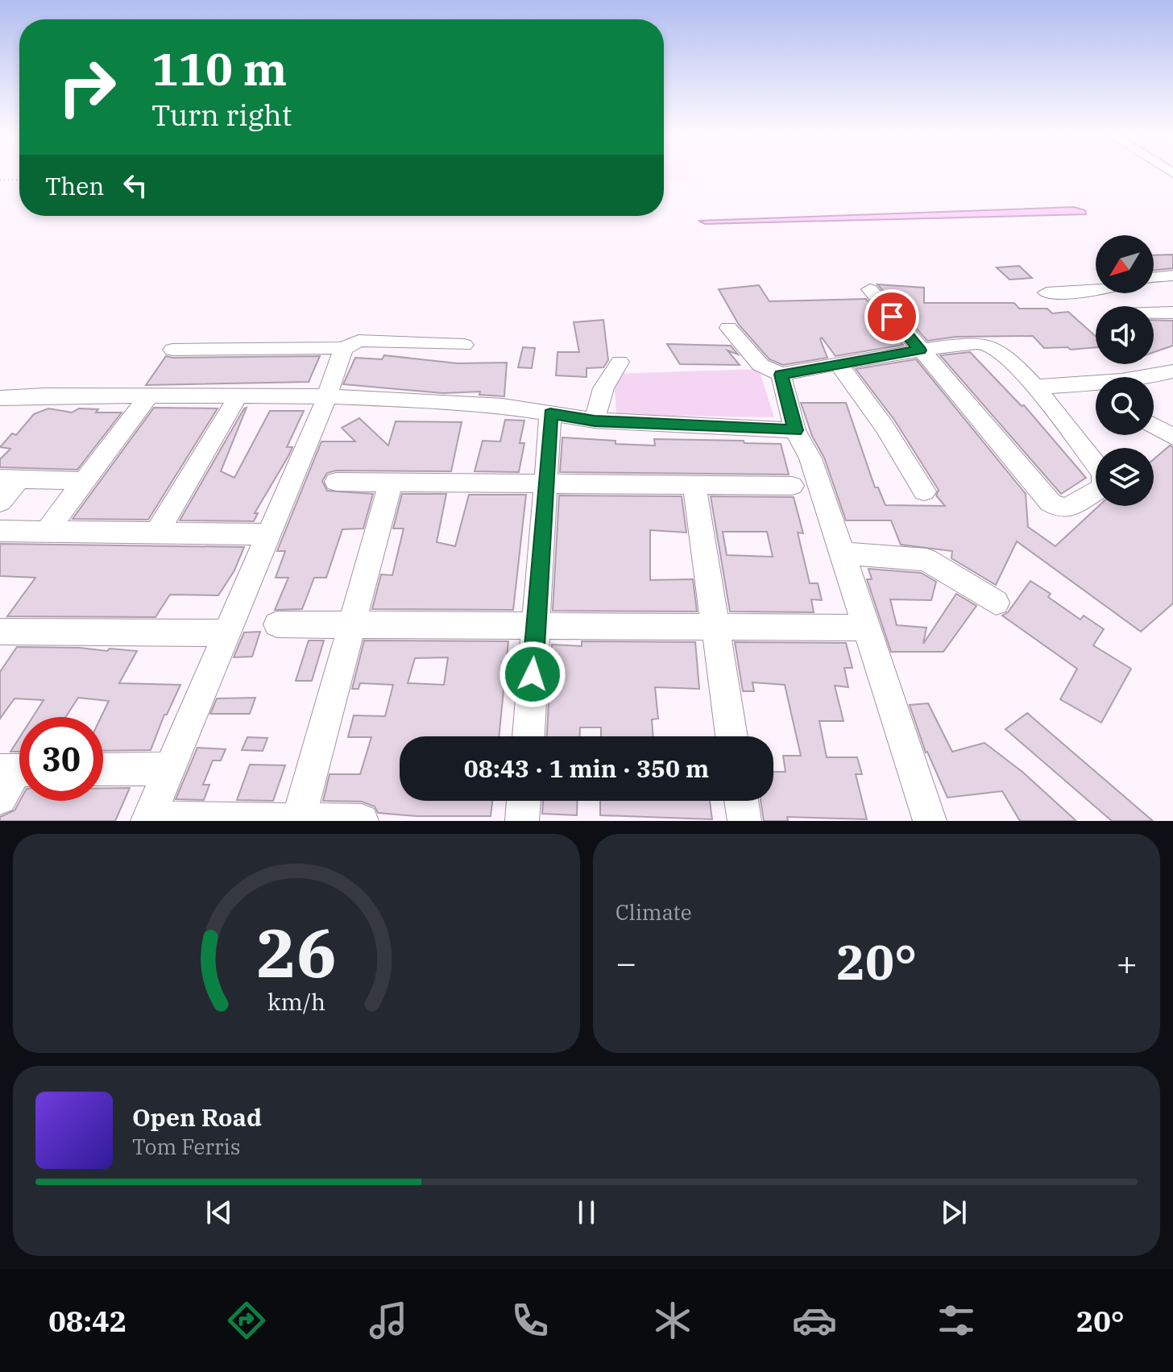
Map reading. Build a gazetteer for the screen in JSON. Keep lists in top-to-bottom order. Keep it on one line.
{"north":"bottom left","page":{"turn":["110 m","Turn right"],"then":"Then","limit":"30","trip":"08:43 · 1 min · 350 m","tile":"Climate","heat":["−","20°","+"],"song":["Open Road","Tom Ferris"],"tabs":["08:42","20°"],"gauge":["26","km/h"]}}
